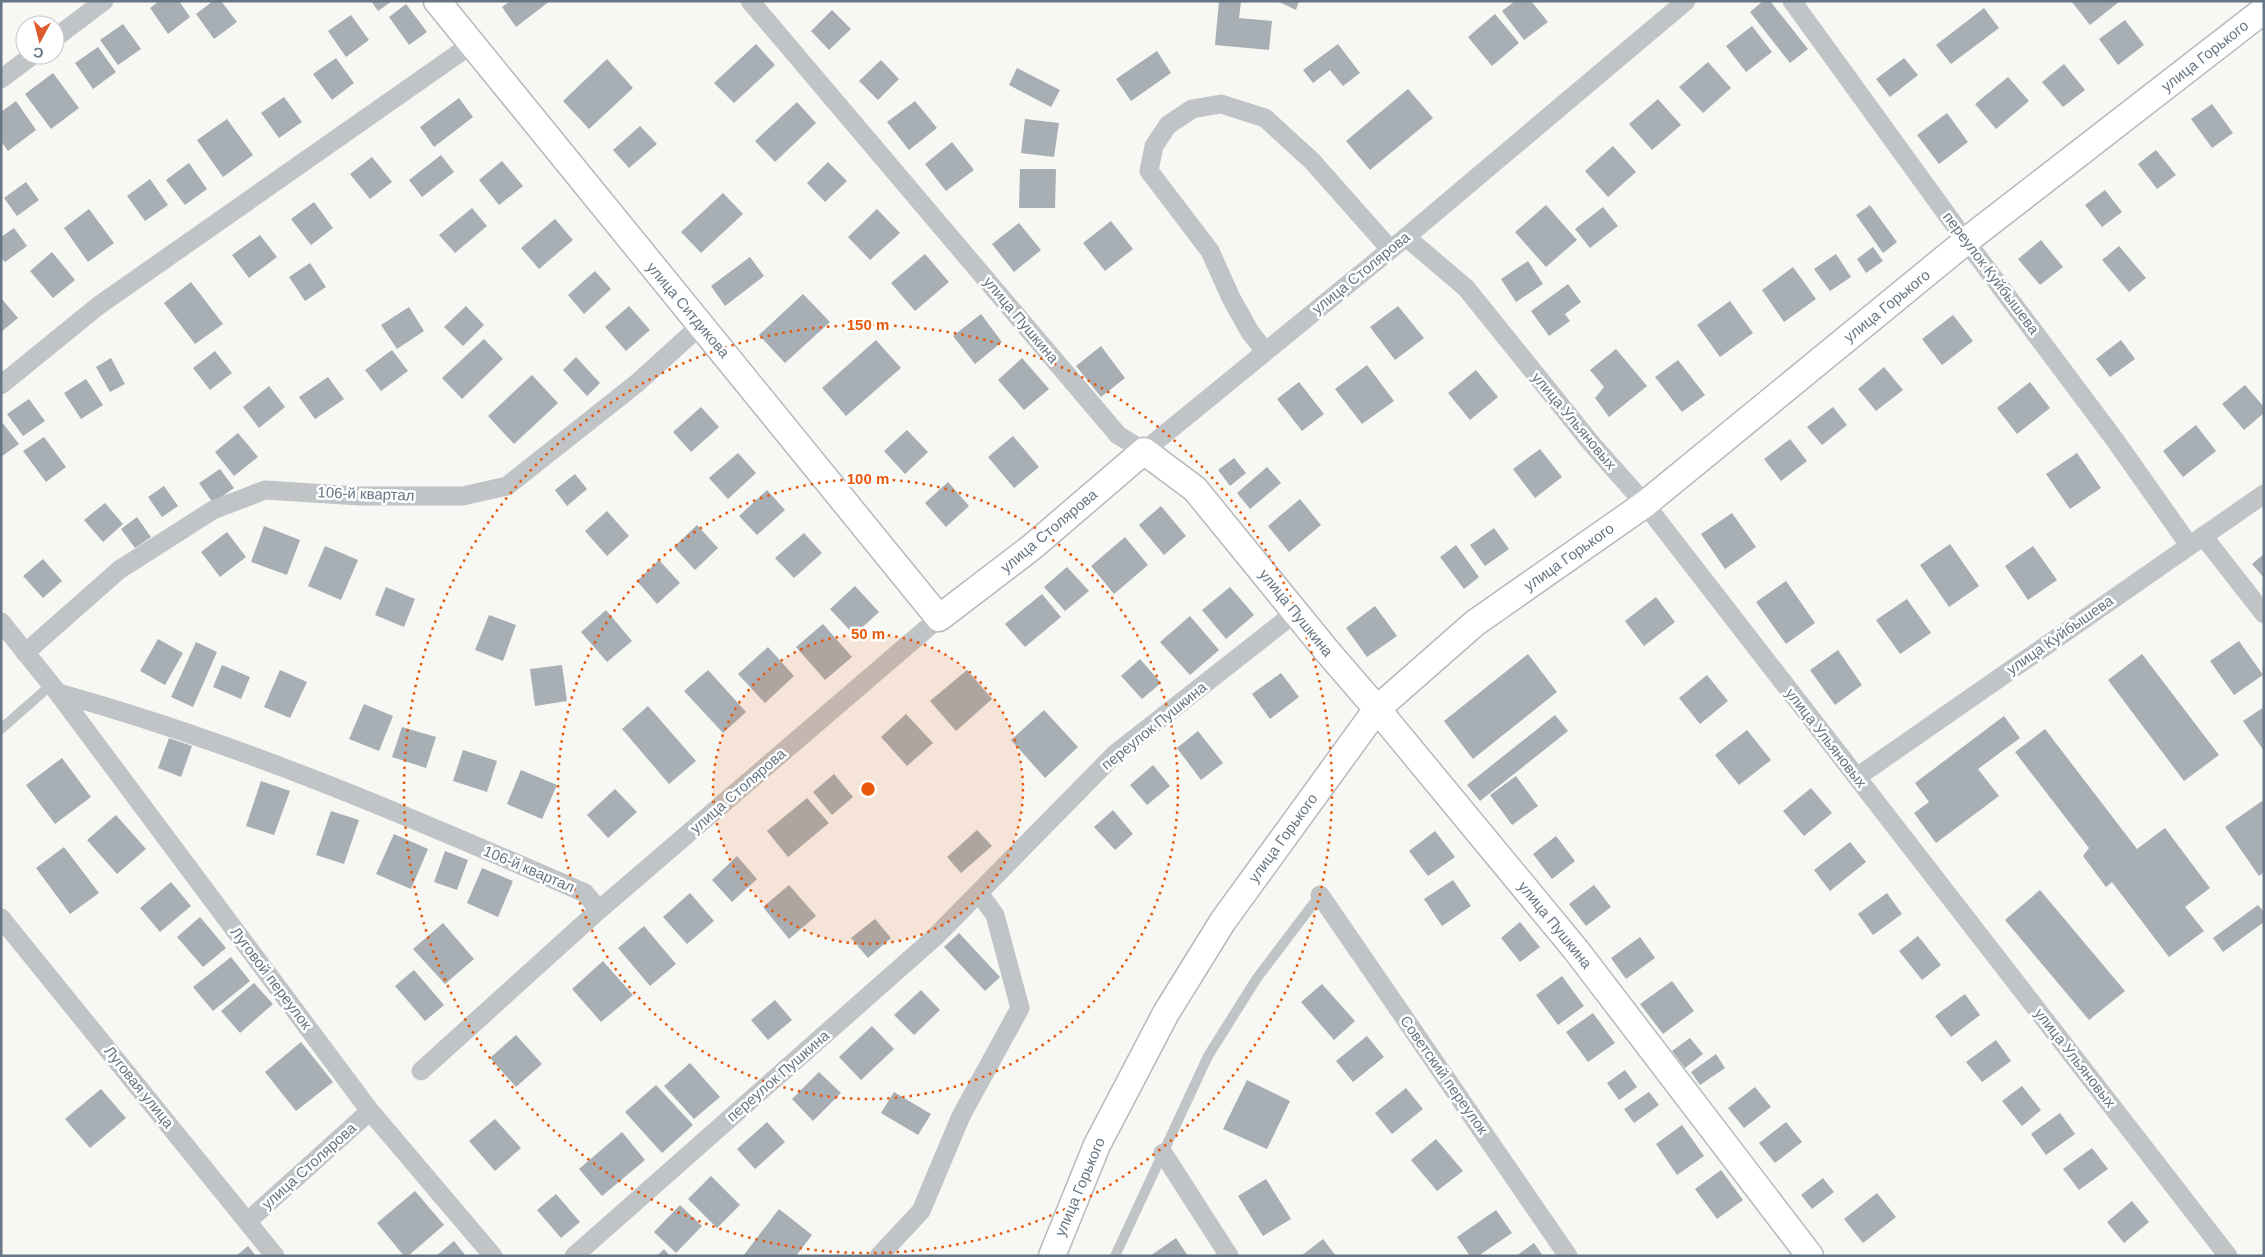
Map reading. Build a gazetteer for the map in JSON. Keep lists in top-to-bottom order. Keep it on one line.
{"streets":{"street":["улица Горького","улица Столярова","переулок Куйбышева","улица Ситдикова","улица Пушкина","улица Ульяновых","106-й квартал","улица Куйбышева","переулок Пушкина","Луговой переулок","Советский переулок","Луговая улица"]},"crossings":[["улица Горького","переулок Куйбышева"],["улица Горького","улица Пушкина"],["улица Горького","улица Ульяновых"],["улица Столярова","улица Ситдикова"],["улица Столярова","улица Пушкина"],["улица Столярова","улица Ульяновых"],["улица Столярова","106-й квартал"],["улица Столярова","Луговой переулок"],["улица Столярова","Луговая улица"],["переулок Куйбышева","улица Куйбышева"],["улица Ситдикова","106-й квартал"],["улица Пушкина","переулок Пушкина"],["улица Ульяновых","улица Куйбышева"],["106-й квартал","Луговой переулок"]],"north":"bottom","rings":["150 m","100 m","50 m"]}
